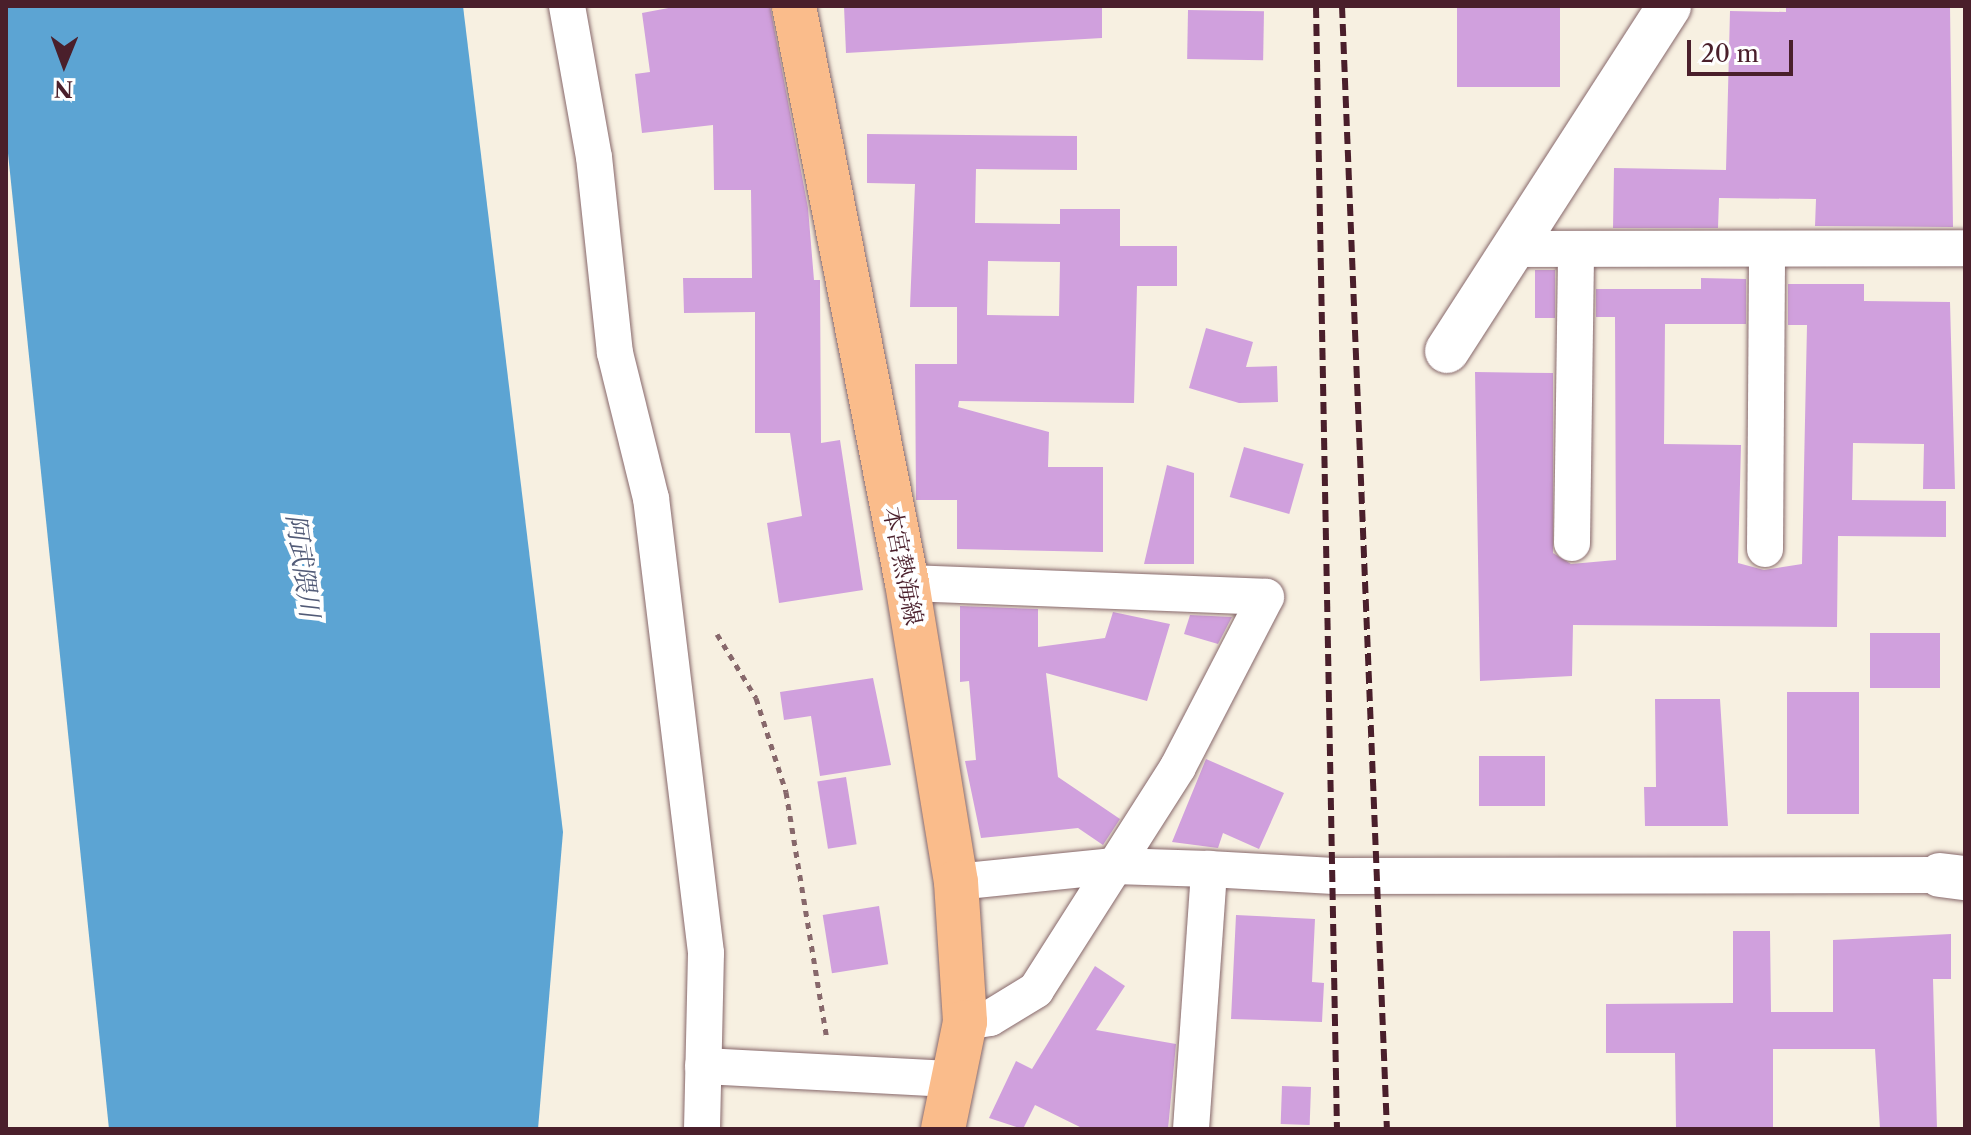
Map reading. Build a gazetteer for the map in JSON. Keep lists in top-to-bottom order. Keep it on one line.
{"streets":{"main road":["本宮熱海線"]},"water":["阿武隈川"],"scale_bar":"20 m","north":"bottom"}
